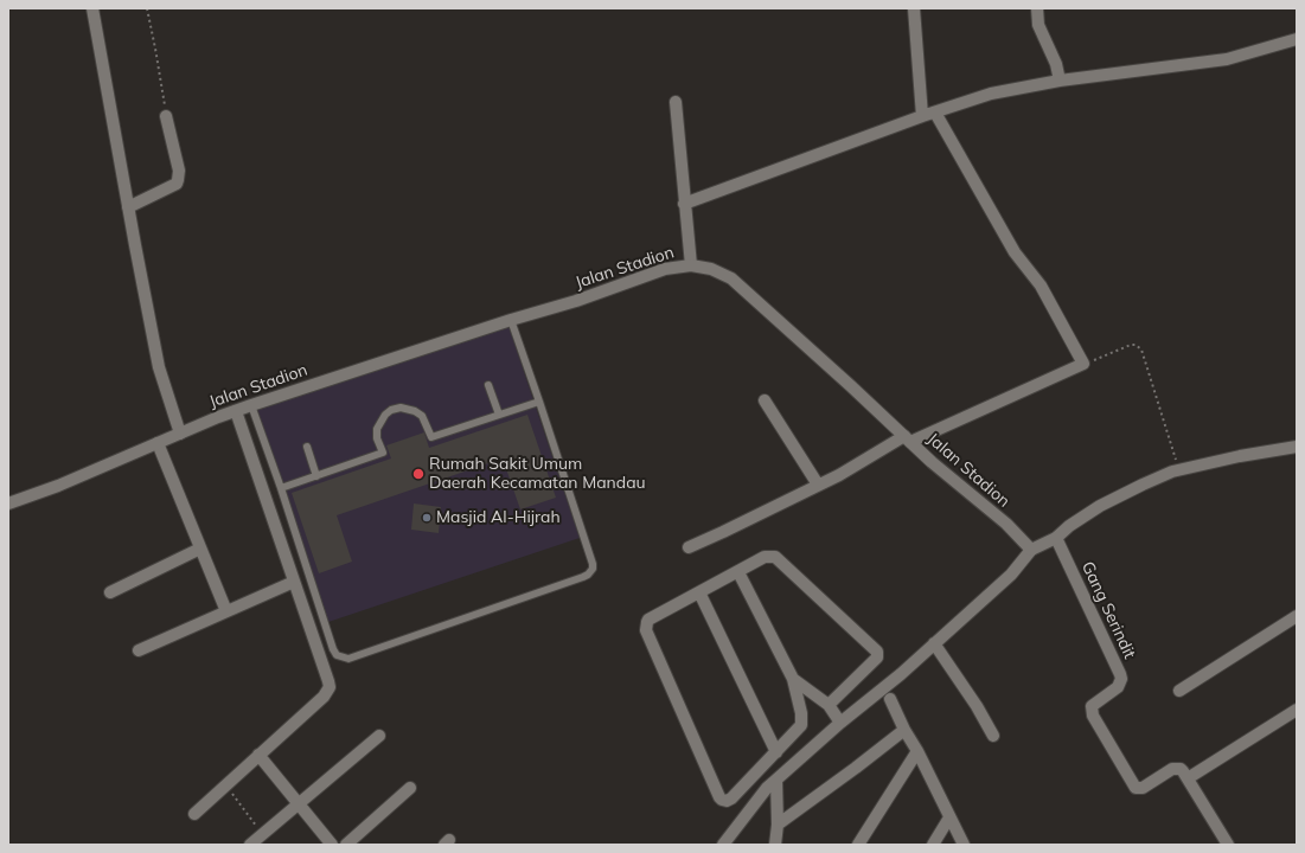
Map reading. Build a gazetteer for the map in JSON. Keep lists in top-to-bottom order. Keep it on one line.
{"streets":{"street":["Jalan Stadion","Gang Serindit"]},"places":["Rumah Sakit Umum Daerah Kecamatan Mandau","Masjid Al-Hijrah"]}
